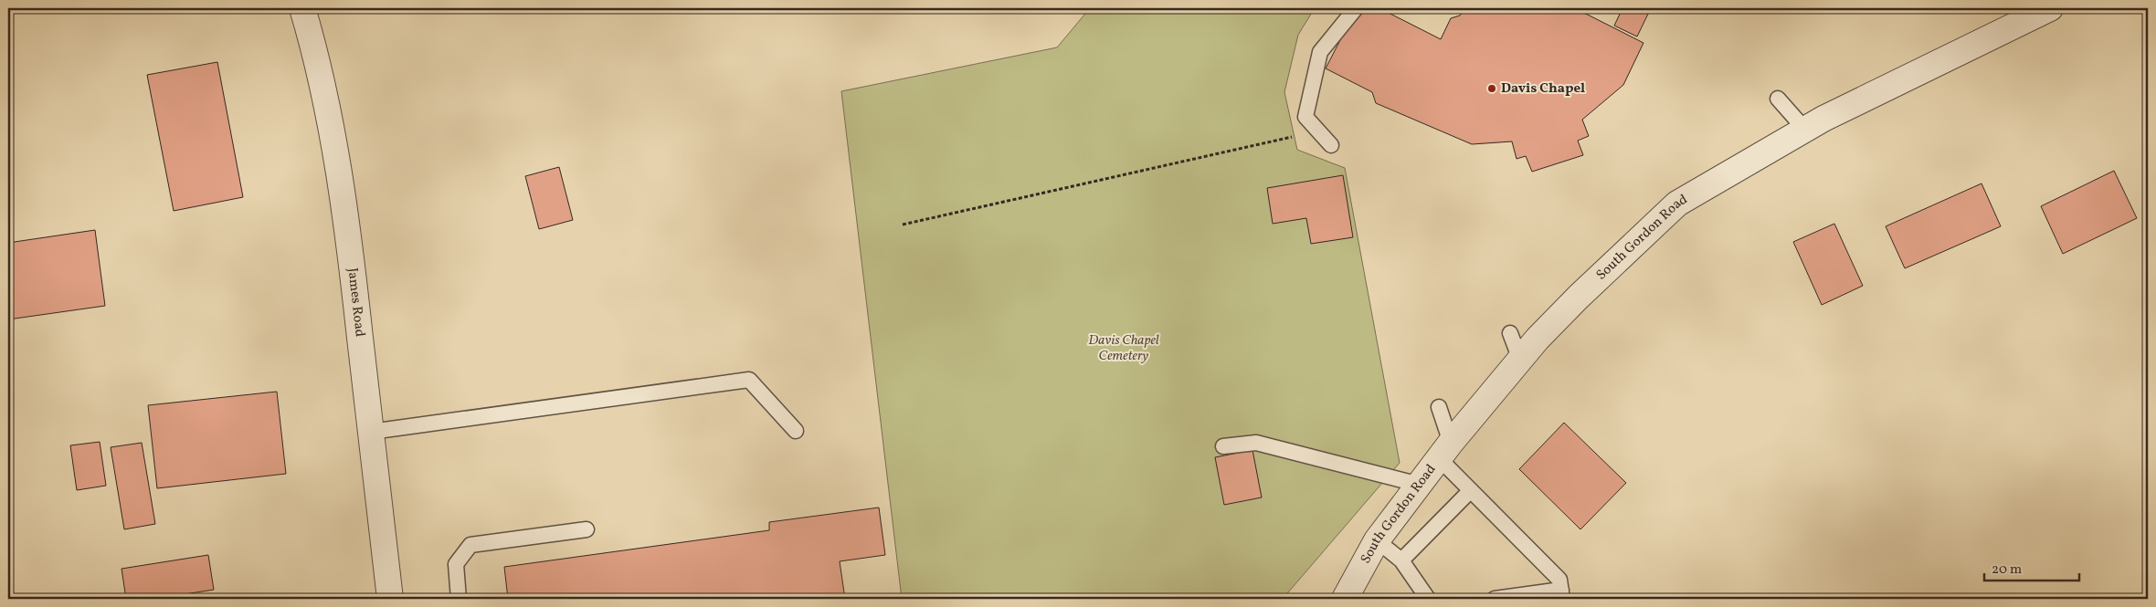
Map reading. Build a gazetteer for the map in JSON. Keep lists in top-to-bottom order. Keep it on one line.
{"streets":{"street":["South Gordon Road","James Road"]},"parks":["Davis Chapel Cemetery"],"places":["Davis Chapel"],"scale_bar":"20 m"}
